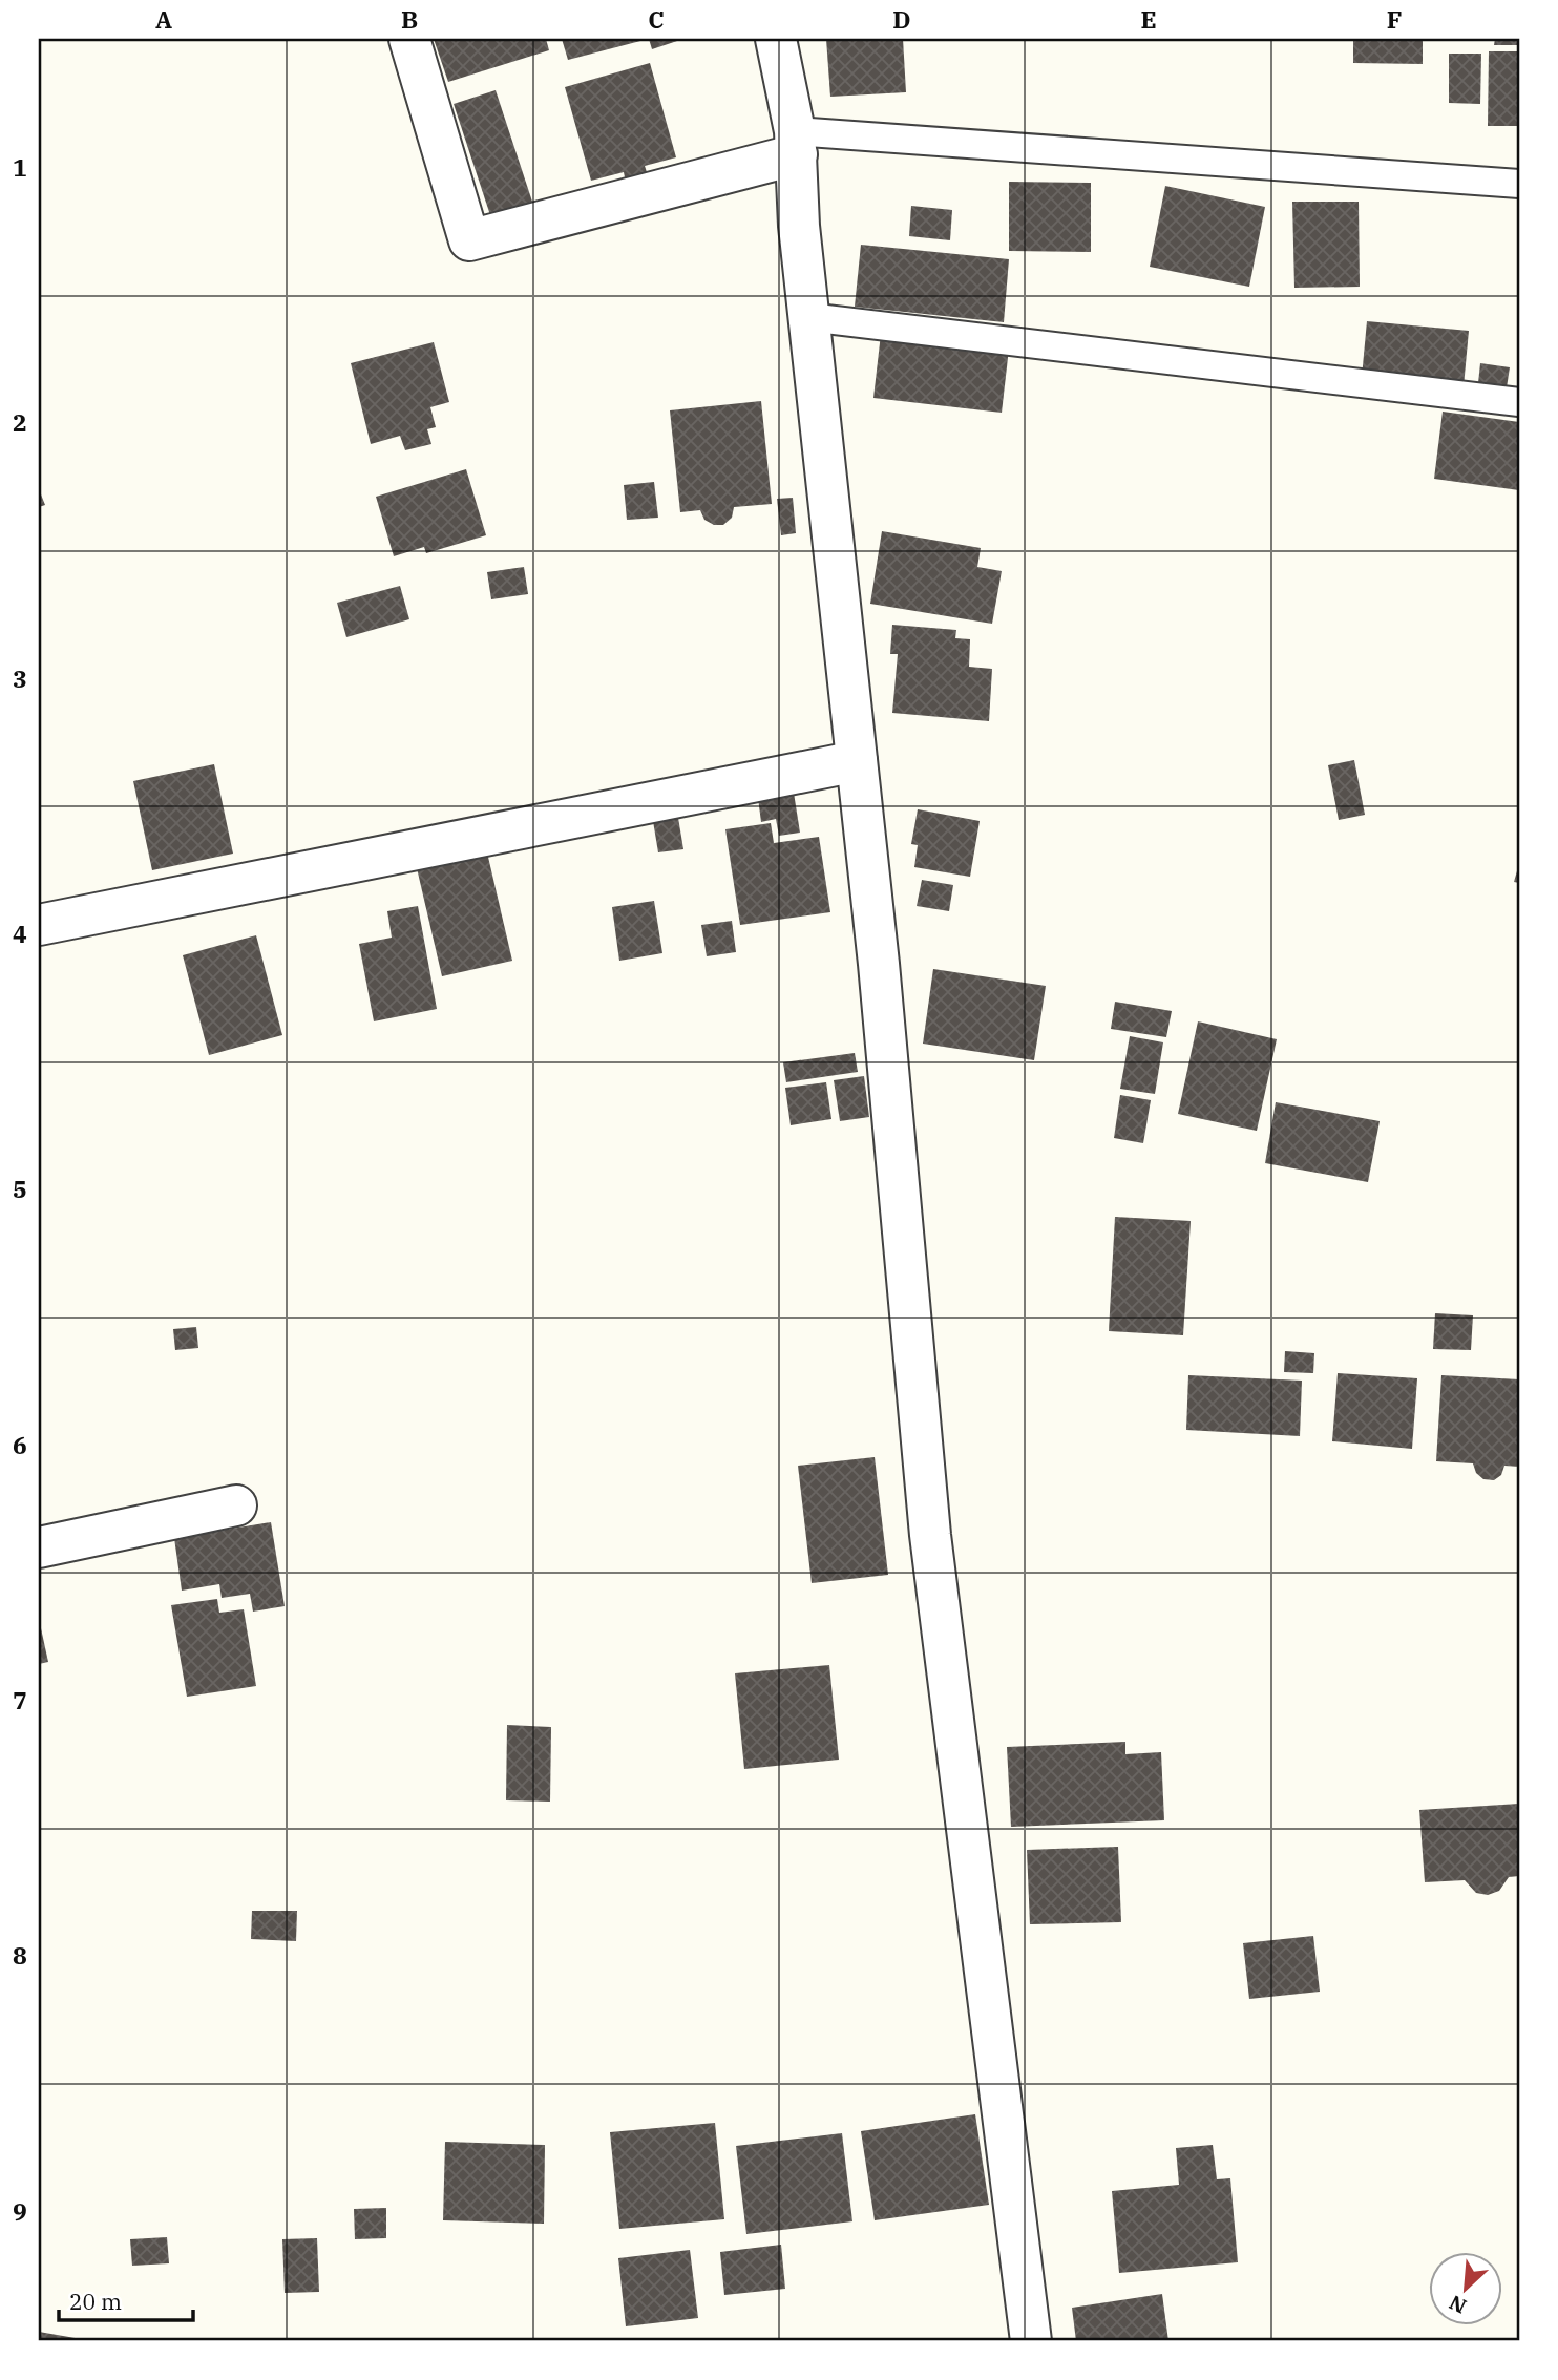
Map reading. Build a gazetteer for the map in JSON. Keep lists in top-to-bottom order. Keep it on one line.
{"scale_bar":"20 m","north":"bottom left","grid":{"columns":["A","B","C","D","E","F"],"rows":["1","2","3","4","5","6","7","8","9"]}}
